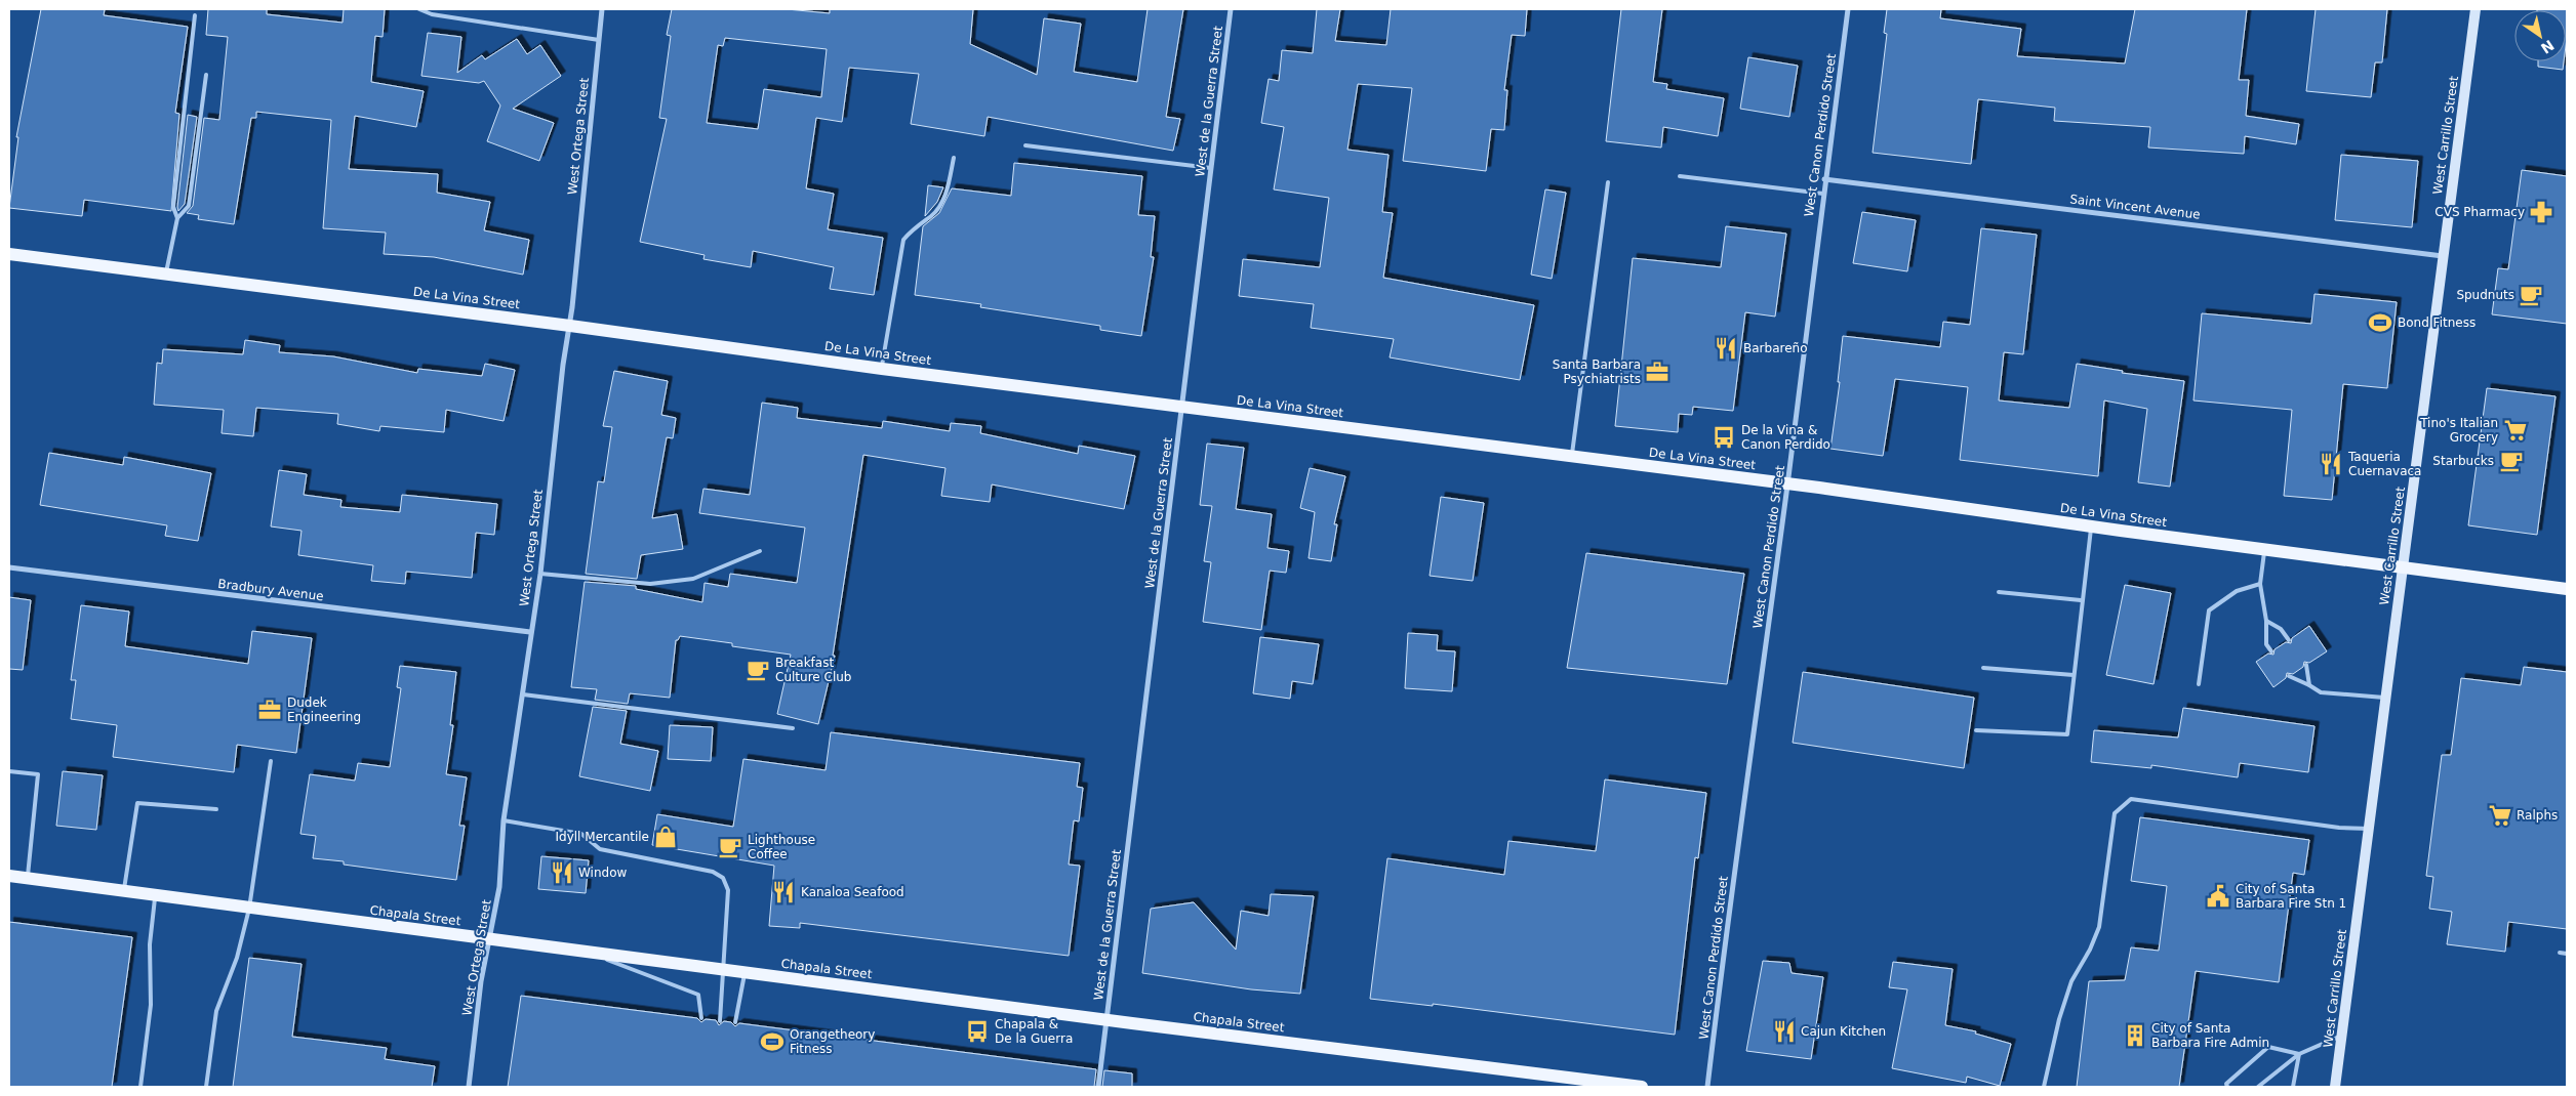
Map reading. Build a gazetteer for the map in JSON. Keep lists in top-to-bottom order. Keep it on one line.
{"streets":{"main road":["West Carrillo Street","De La Vina Street","Chapala Street"],"street":["West de la Guerra Street","West Canon Perdido Street","West Ortega Street","Saint Vincent Avenue","Bradbury Avenue"]},"crossings":[["West de la Guerra Street","De La Vina Street"],["West de la Guerra Street","Chapala Street"],["West Canon Perdido Street","Saint Vincent Avenue"],["West Canon Perdido Street","De La Vina Street"],["West Carrillo Street","Saint Vincent Avenue"],["West Carrillo Street","De La Vina Street"],["West Ortega Street","De La Vina Street"],["West Ortega Street","Bradbury Avenue"],["West Ortega Street","Chapala Street"]],"places":{"pharmacy":["CVS Pharmacy"],"cafe":["Spudnuts","Starbucks","Breakfast Culture Club","Lighthouse Coffee"],"sports":["Bond Fitness","Orangetheory Fitness"],"restaurant":["Barbareño","Taqueria Cuernavaca","Window","Kanaloa Seafood","Cajun Kitchen"],"office":["Santa Barbara Psychiatrists","Dudek Engineering"],"supermarket":["Tino's Italian Grocery","Ralphs"],"bus stop":["De la Vina & Canon Perdido","Chapala & De la Guerra"],"shop":["Idyll Mercantile"],"public building":["City of Santa Barbara Fire Stn 1"],"building":["City of Santa Barbara Fire Admin"]},"north":"bottom right"}
